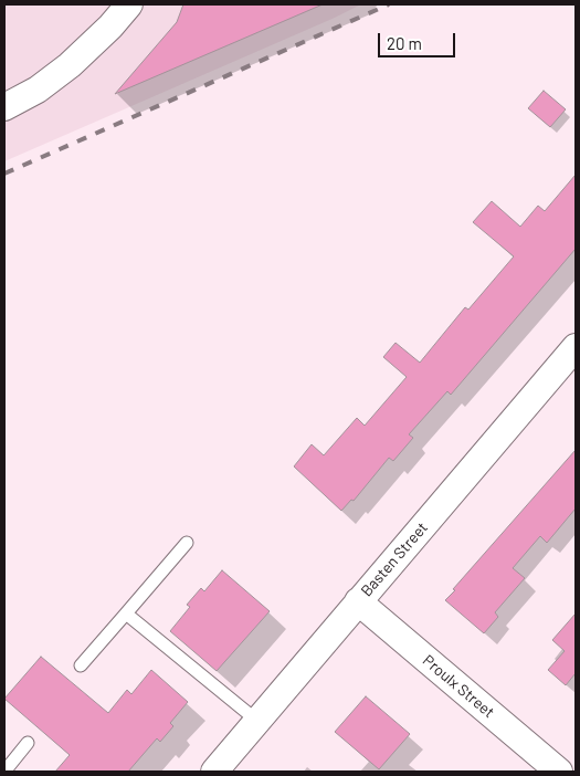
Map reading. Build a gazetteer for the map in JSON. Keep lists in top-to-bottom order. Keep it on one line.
{"streets":{"street":["Basten Street","Proulx Street"]},"crossings":[["Basten Street","Proulx Street"]],"scale_bar":"20 m"}
